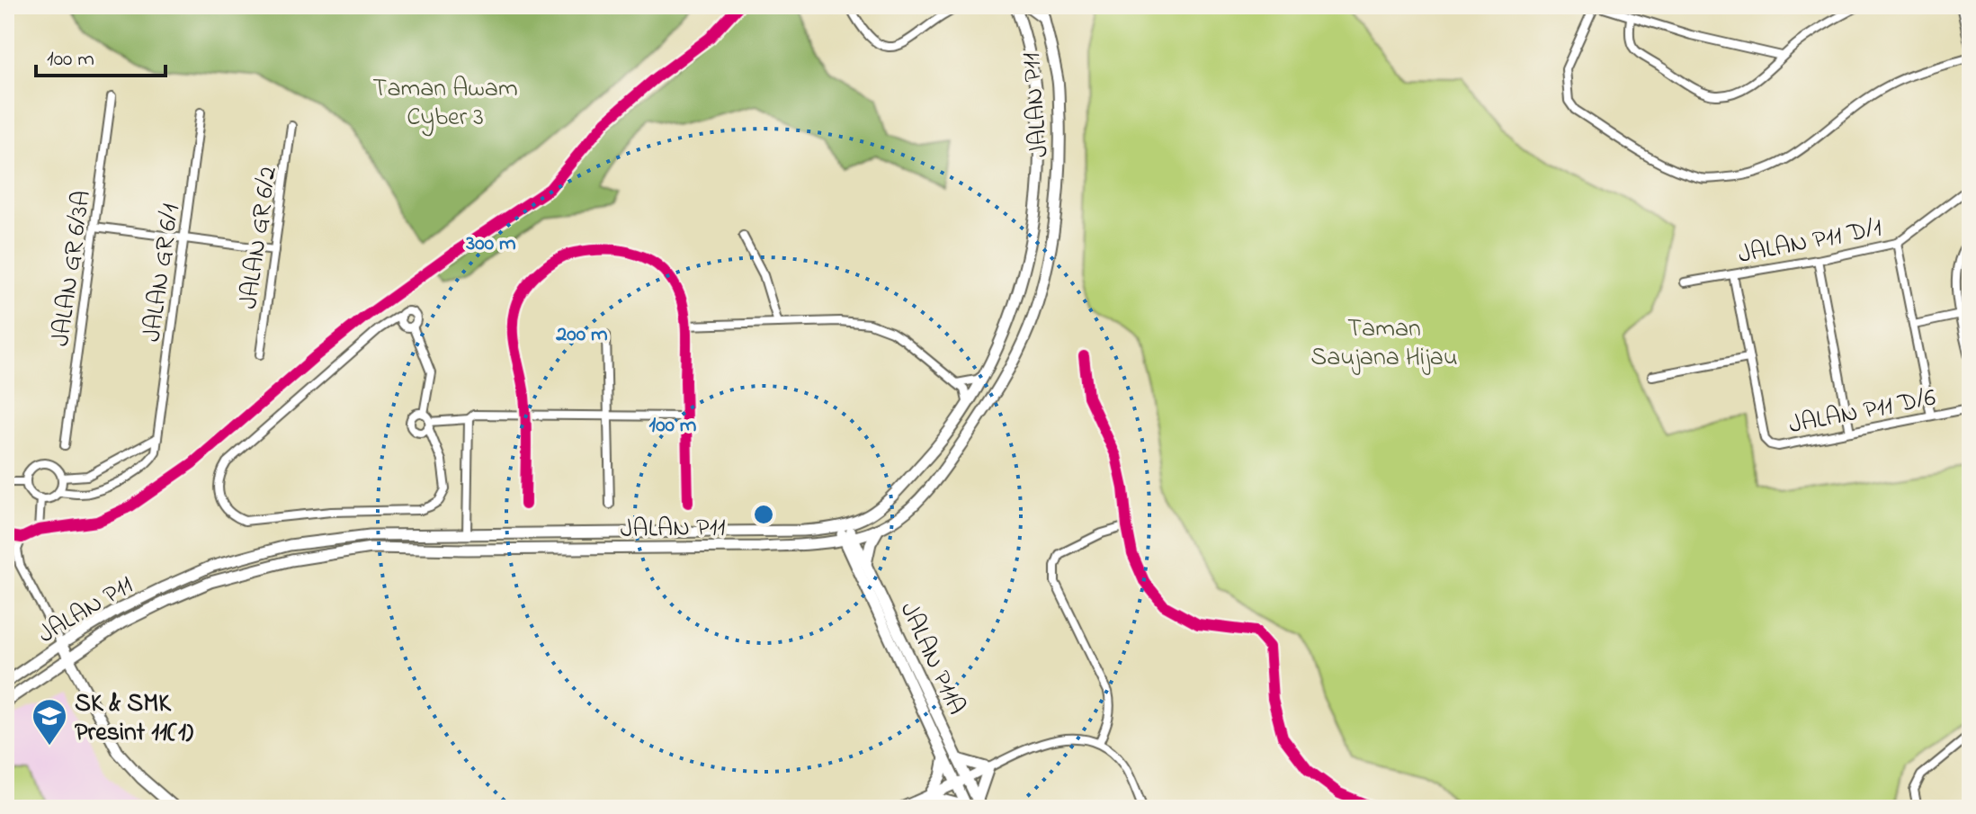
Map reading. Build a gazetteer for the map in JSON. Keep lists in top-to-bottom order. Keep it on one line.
{"streets":{"main road":["JALAN P11","JALAN P11A"],"street":["JALAN GR 6/2","JALAN P11 D/1","JALAN GR 6/3A","JALAN GR 6/1","JALAN P11 D/6"]},"crossings":[["JALAN P11","JALAN P11A"]],"parks":["Taman Awam Cyber 3","Taman Saujana Hijau"],"places":{"school or university":["SK & SMK Presint 11(1)"]},"scale_bar":"100 m","rings":["300 m","200 m","100 m"]}
